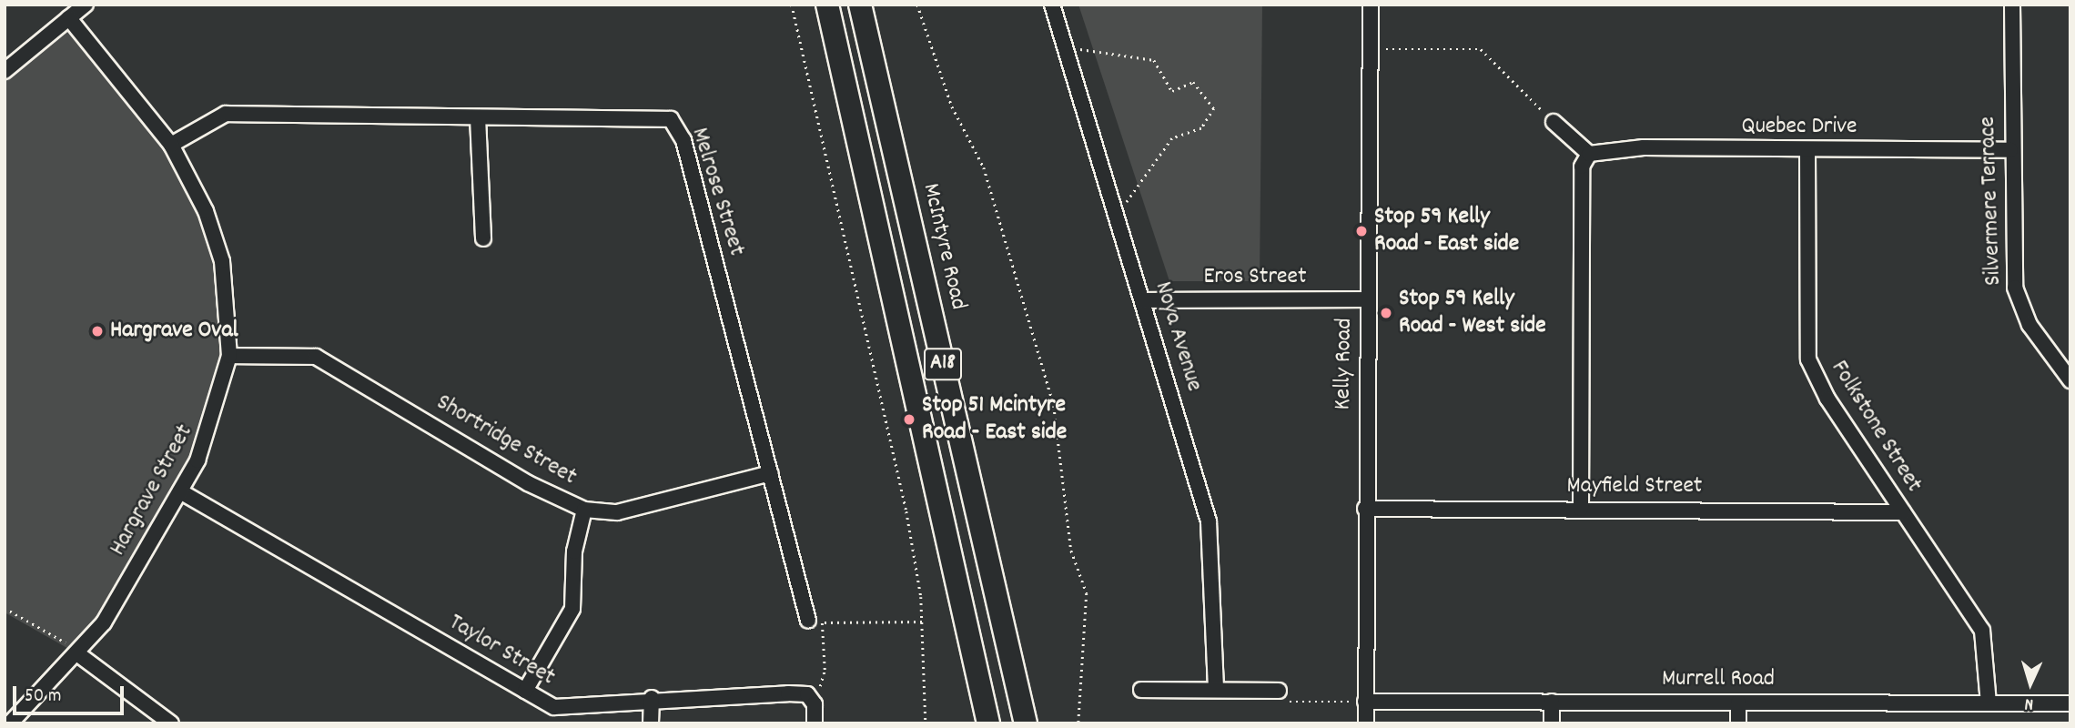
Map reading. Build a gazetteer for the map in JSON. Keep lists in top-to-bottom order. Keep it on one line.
{"streets":{"main road":["McIntyre Road","A18"],"street":["Quebec Drive","Melrose Street","Silvermere Terrace","Eros Street","Noya Avenue","Kelly Road","Folkstone Street","Shortridge Street","Mayfield Street","Hargrave Street","Taylor Street","Murrell Road"]},"crossings":[["Quebec Drive","Silvermere Terrace"],["Quebec Drive","Folkstone Street"],["Melrose Street","Shortridge Street"],["Melrose Street","Hargrave Street"],["Eros Street","Noya Avenue"],["Eros Street","Kelly Road"],["Kelly Road","Mayfield Street"],["Kelly Road","Murrell Road"],["Folkstone Street","Mayfield Street"],["Folkstone Street","Murrell Road"],["Shortridge Street","Hargrave Street"],["Hargrave Street","Taylor Street"]],"places":["Stop 59 Kelly Road - East side","Stop 59 Kelly Road - West side","Hargrave Oval","Stop 51 Mcintyre Road - East side"],"scale_bar":"50 m","north":"bottom"}
